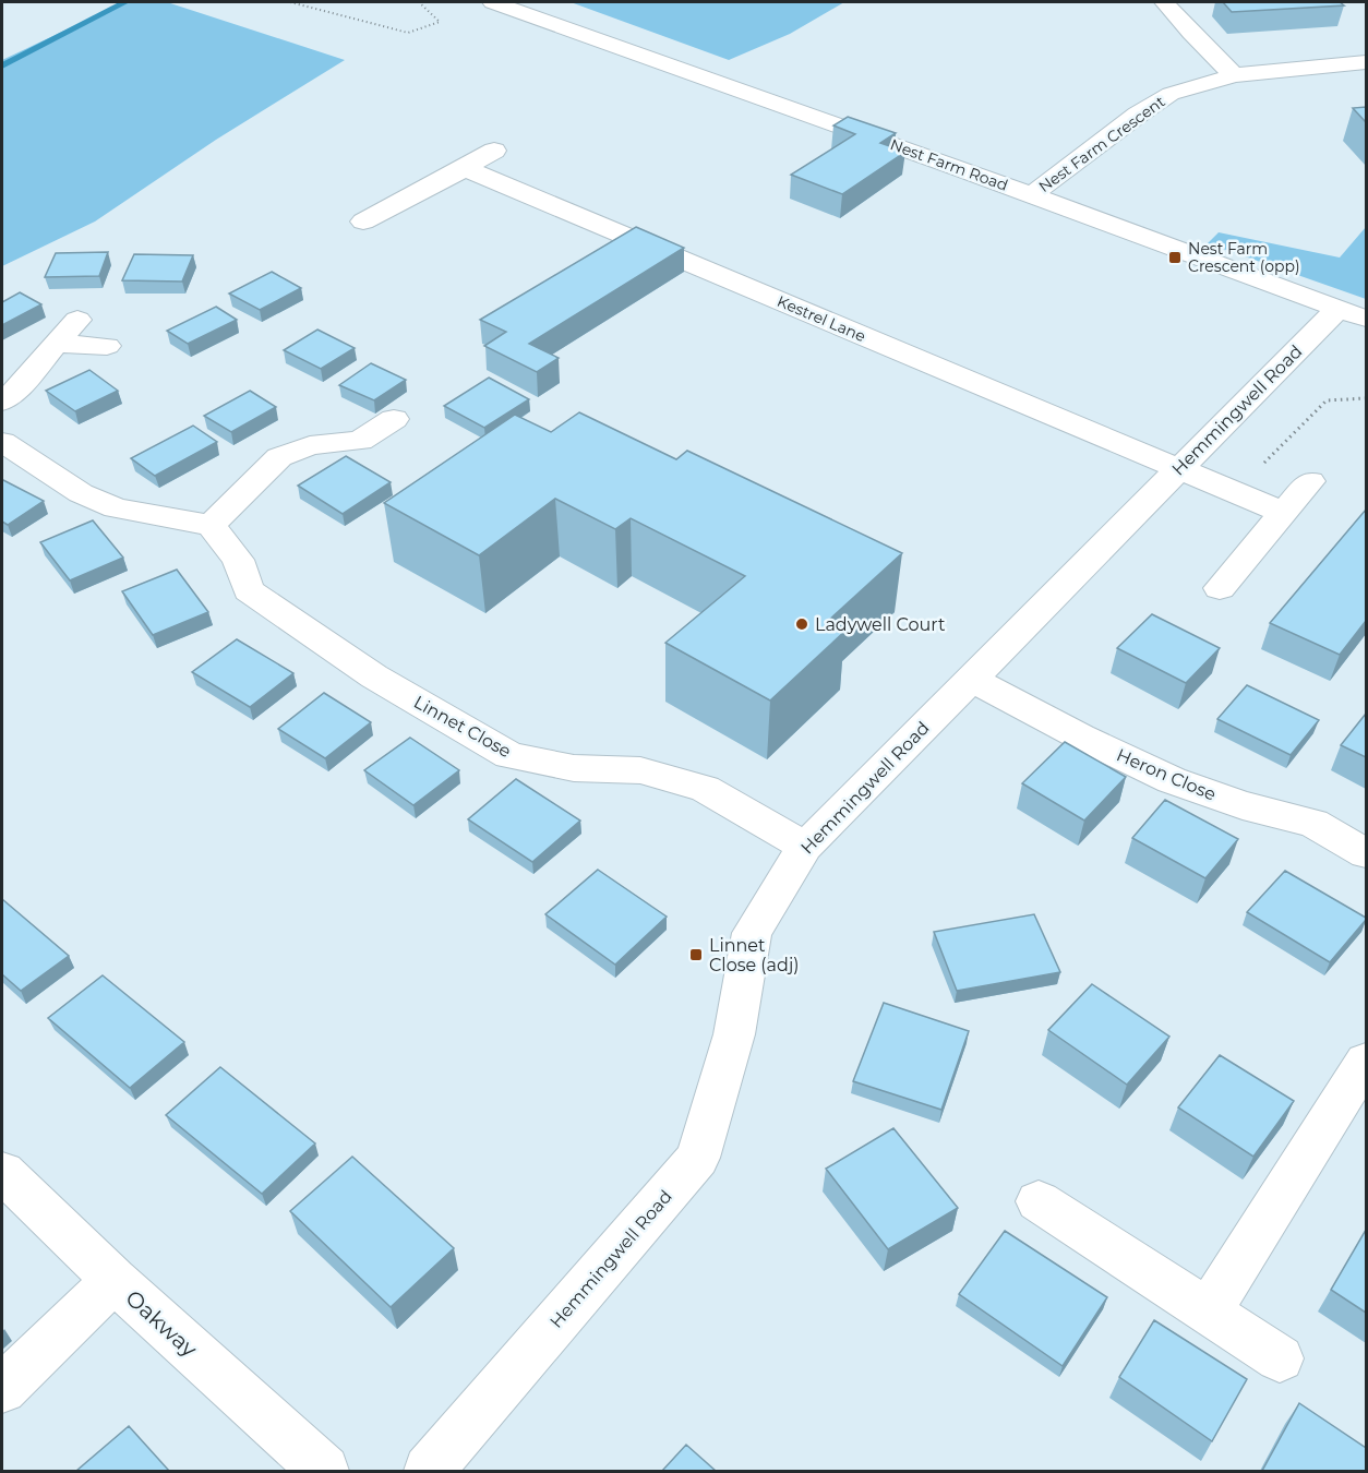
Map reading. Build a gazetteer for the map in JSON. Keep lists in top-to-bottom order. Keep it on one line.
{"streets":{"street":["Nest Farm Crescent","Nest Farm Road","Kestrel Lane","Hemmingwell Road","Linnet Close","Heron Close","Oakway"]},"crossings":[["Nest Farm Crescent","Nest Farm Road"],["Nest Farm Road","Hemmingwell Road"],["Kestrel Lane","Hemmingwell Road"],["Hemmingwell Road","Linnet Close"],["Hemmingwell Road","Heron Close"]],"places":{"transit":["Nest Farm Crescent (opp)","Linnet Close (adj)"],"other":["Ladywell Court"]}}
